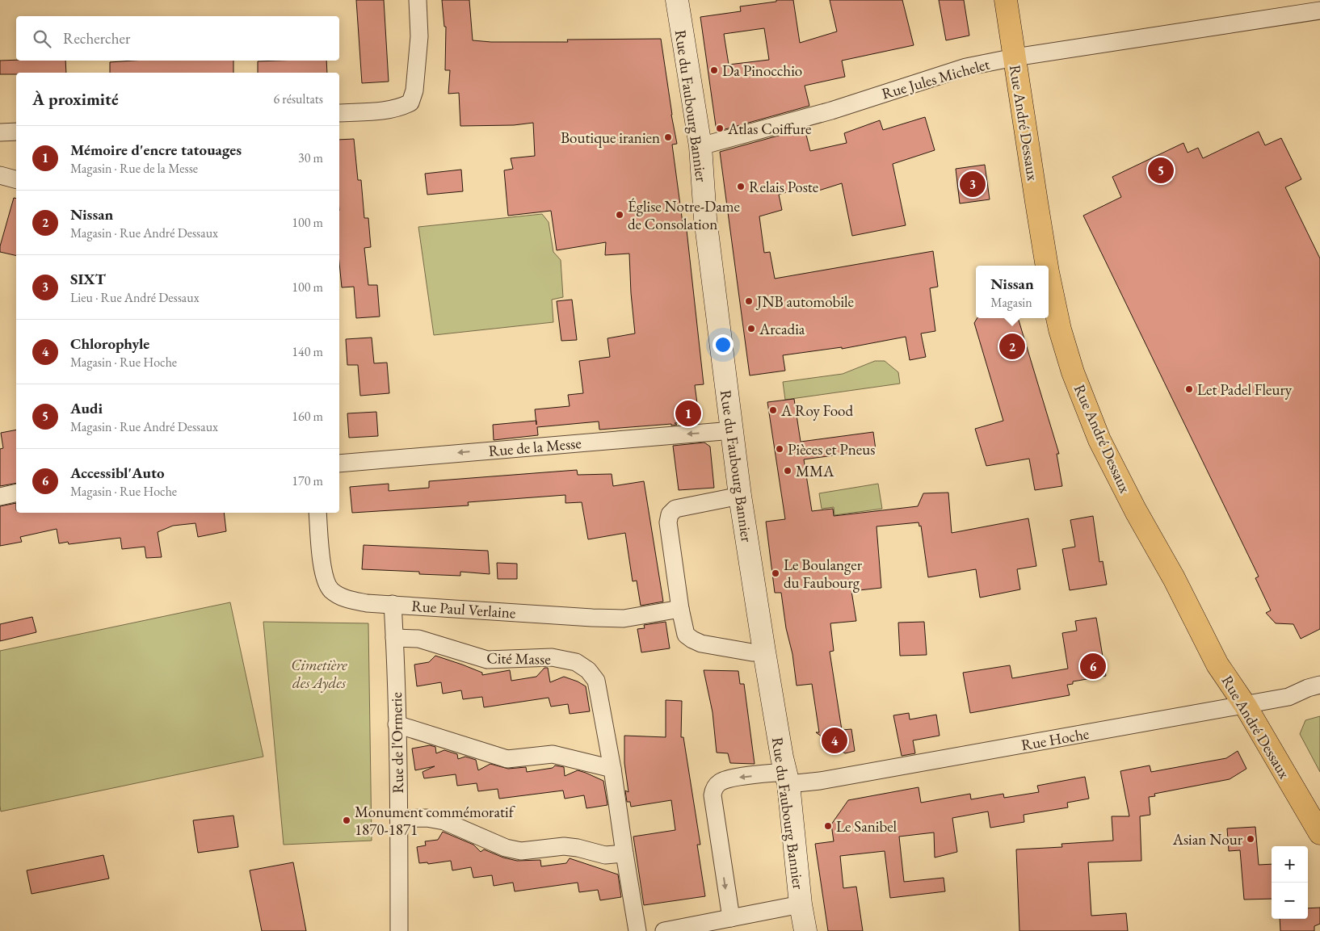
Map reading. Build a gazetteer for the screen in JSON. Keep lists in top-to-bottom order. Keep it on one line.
{"streets":{"main road":["Rue du Faubourg Bannier","Rue André Dessaux"],"street":["Rue Jules Michelet","Rue de la Messe","Rue Paul Verlaine","Cité Masse","Rue Hoche","Rue de l'Ormerie"]},"crossings":[["Rue Jules Michelet","Rue du Faubourg Bannier"],["Rue Jules Michelet","Rue André Dessaux"],["Rue du Faubourg Bannier","Rue de la Messe"],["Rue du Faubourg Bannier","Rue Hoche"],["Rue André Dessaux","Rue Hoche"],["Rue Paul Verlaine","Rue de l'Ormerie"],["Cité Masse","Rue de l'Ormerie"]],"one_way":["Rue de la Messe"],"parks":["Cimetière des Aydes"],"places":["Da Pinocchio","Atlas Coiffure","Boutique iranien","Relais Poste","Église Notre-Dame de Consolation","JNB automobile","Arcadia","Let Padel Fleury","A Roy Food","Pièces et Pneus","MMA","Le Boulanger du Faubourg","Monument commémoratif 1870-1871","Le Sanibel","Asian Nour"],"page":{"search":"Rechercher","heading":["À proximité","6 résultats"],"list":[{"mark":"1","name":"Mémoire d'encre tatouages","note":"Magasin · Rue de la Messe","value":"30 m"},{"mark":"2","name":"Nissan","note":"Magasin · Rue André Dessaux","value":"100 m"},{"mark":"3","name":"SIXT","note":"Lieu · Rue André Dessaux","value":"100 m"},{"mark":"4","name":"Chlorophyle","note":"Magasin · Rue Hoche","value":"140 m"},{"mark":"5","name":"Audi","note":"Magasin · Rue André Dessaux","value":"160 m"},{"mark":"6","name":"Accessibl'Auto","note":"Magasin · Rue Hoche","value":"170 m"}],"pins":["5","3","2","1","6","4"],"popup":["Nissan","Magasin"],"map_buttons":["+","−"]}}
